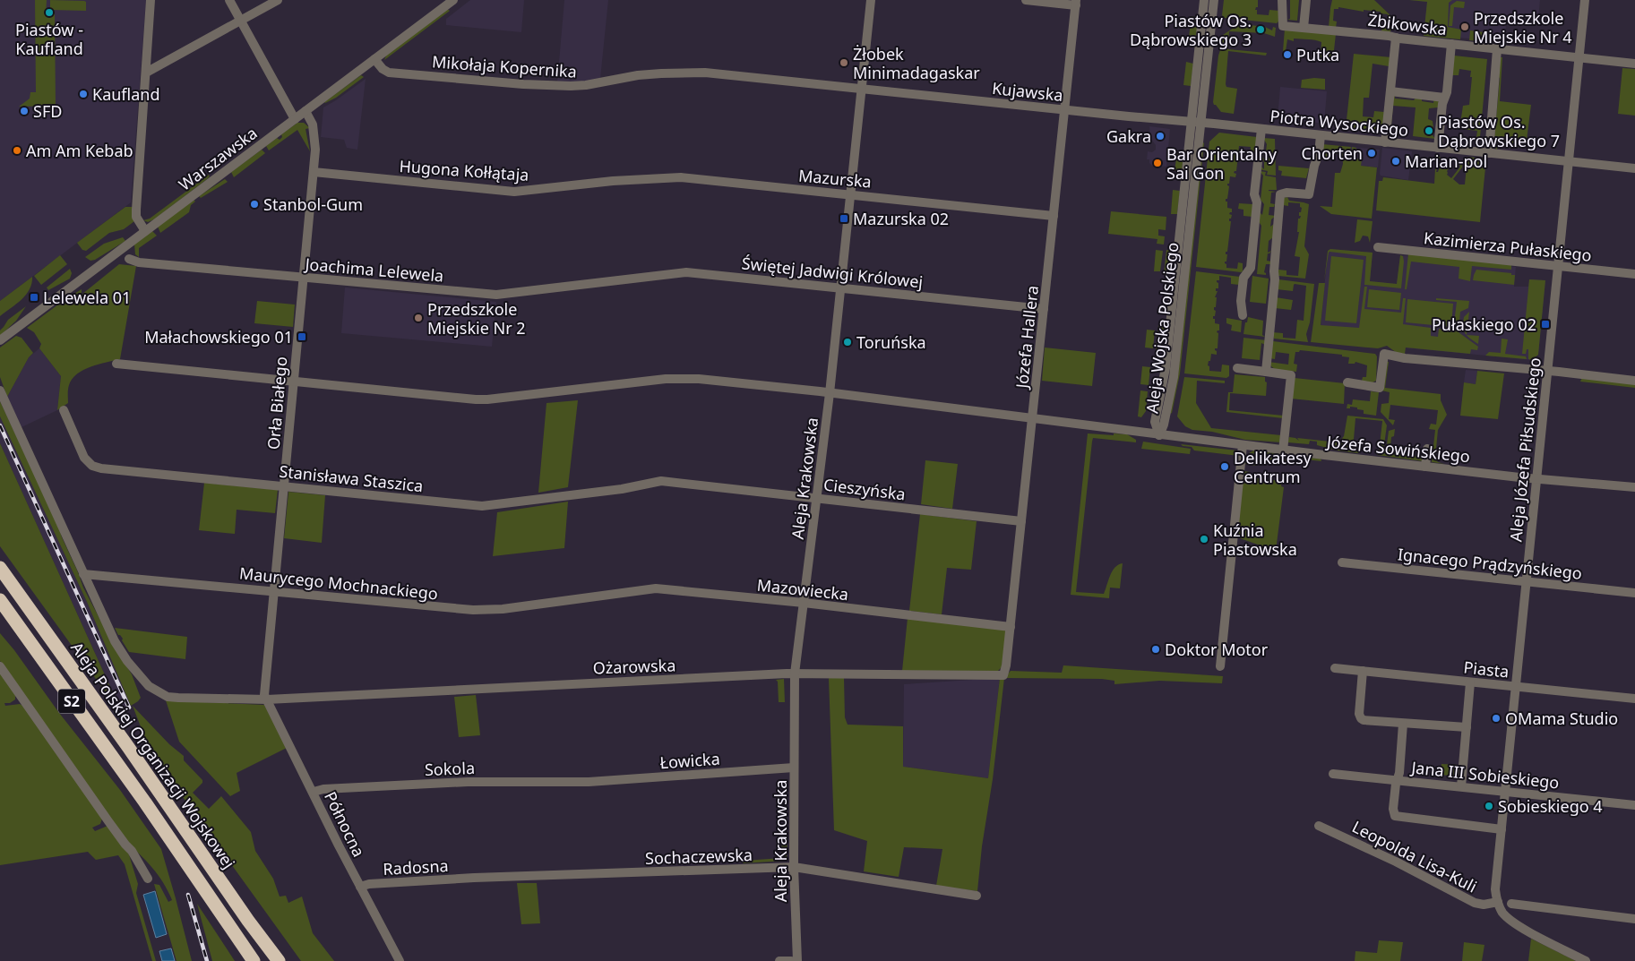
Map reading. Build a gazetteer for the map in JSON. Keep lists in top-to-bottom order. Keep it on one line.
{"streets":{"highway":["S2","Aleja Polskiej Organizacji Wojskowej"],"street":["Żbikowska","Mikołaja Kopernika","Kujawska","Piotra Wysockiego","Warszawska","Hugona Kołłątaja","Mazurska","Kazimierza Pułaskiego","Joachima Lelewela","Świętej Jadwigi Królowej","Aleja Wojska Polskiego","Józefa Hallera","Orła Białego","Józefa Sowińskiego","Aleja Józefa Piłsudskiego","Stanisława Staszica","Aleja Krakowska","Cieszyńska","Ignacego Prądzyńskiego","Maurycego Mochnackiego","Mazowiecka","Ożarowska","Piasta","Łowicka","Sokola","Jana III Sobieskiego","Północna","Sochaczewska","Leopolda Lisa-Kuli","Radosna"]},"crossings":[["Żbikowska","Aleja Józefa Piłsudskiego"],["Mikołaja Kopernika","Kujawska"],["Mikołaja Kopernika","Warszawska"],["Kujawska","Piotra Wysockiego"],["Kujawska","Aleja Wojska Polskiego"],["Kujawska","Józefa Hallera"],["Kujawska","Aleja Krakowska"],["Piotra Wysockiego","Aleja Wojska Polskiego"],["Piotra Wysockiego","Aleja Józefa Piłsudskiego"],["Warszawska","Orła Białego"],["Hugona Kołłątaja","Mazurska"],["Hugona Kołłątaja","Orła Białego"],["Mazurska","Józefa Hallera"],["Mazurska","Aleja Krakowska"],["Kazimierza Pułaskiego","Aleja Józefa Piłsudskiego"],["Joachima Lelewela","Świętej Jadwigi Królowej"],["Joachima Lelewela","Orła Białego"],["Świętej Jadwigi Królowej","Józefa Hallera"],["Świętej Jadwigi Królowej","Aleja Krakowska"],["Aleja Wojska Polskiego","Józefa Sowińskiego"],["Józefa Hallera","Cieszyńska"],["Józefa Hallera","Mazowiecka"],["Józefa Hallera","Ożarowska"],["Orła Białego","Stanisława Staszica"],["Orła Białego","Maurycego Mochnackiego"],["Orła Białego","Ożarowska"],["Orła Białego","Północna"],["Józefa Sowińskiego","Aleja Józefa Piłsudskiego"],["Aleja Józefa Piłsudskiego","Ignacego Prądzyńskiego"],["Aleja Józefa Piłsudskiego","Piasta"],["Aleja Józefa Piłsudskiego","Jana III Sobieskiego"],["Aleja Józefa Piłsudskiego","Leopolda Lisa-Kuli"],["Stanisława Staszica","Cieszyńska"],["Aleja Krakowska","Cieszyńska"],["Aleja Krakowska","Mazowiecka"],["Aleja Krakowska","Ożarowska"],["Aleja Krakowska","Łowicka"],["Aleja Krakowska","Sochaczewska"],["Maurycego Mochnackiego","Mazowiecka"],["Maurycego Mochnackiego","Ożarowska"],["Ożarowska","Północna"],["Łowicka","Sokola"],["Sokola","Północna"],["Północna","Radosna"],["Sochaczewska","Radosna"]],"places":{"other":["Piastów - Kaufland","Przedszkole Miejskie Nr 4","Piastów Os. Dąbrowskiego 3","Putka","Żłobek Minimadagaskar","Kaufland","SFD","Piastów Os. Dąbrowskiego 7","Gakra","Am Am Kebab","Chorten","Marian-pol","Bar Orientalny Sai Gon","Stanbol-Gum","Przedszkole Miejskie Nr 2","Toruńska","Delikatesy Centrum","Kuźnia Piastowska","Doktor Motor","OMama Studio","Sobieskiego 4"],"transit":["Mazurska 02","Lelewela 01","Pułaskiego 02","Małachowskiego 01"]}}
